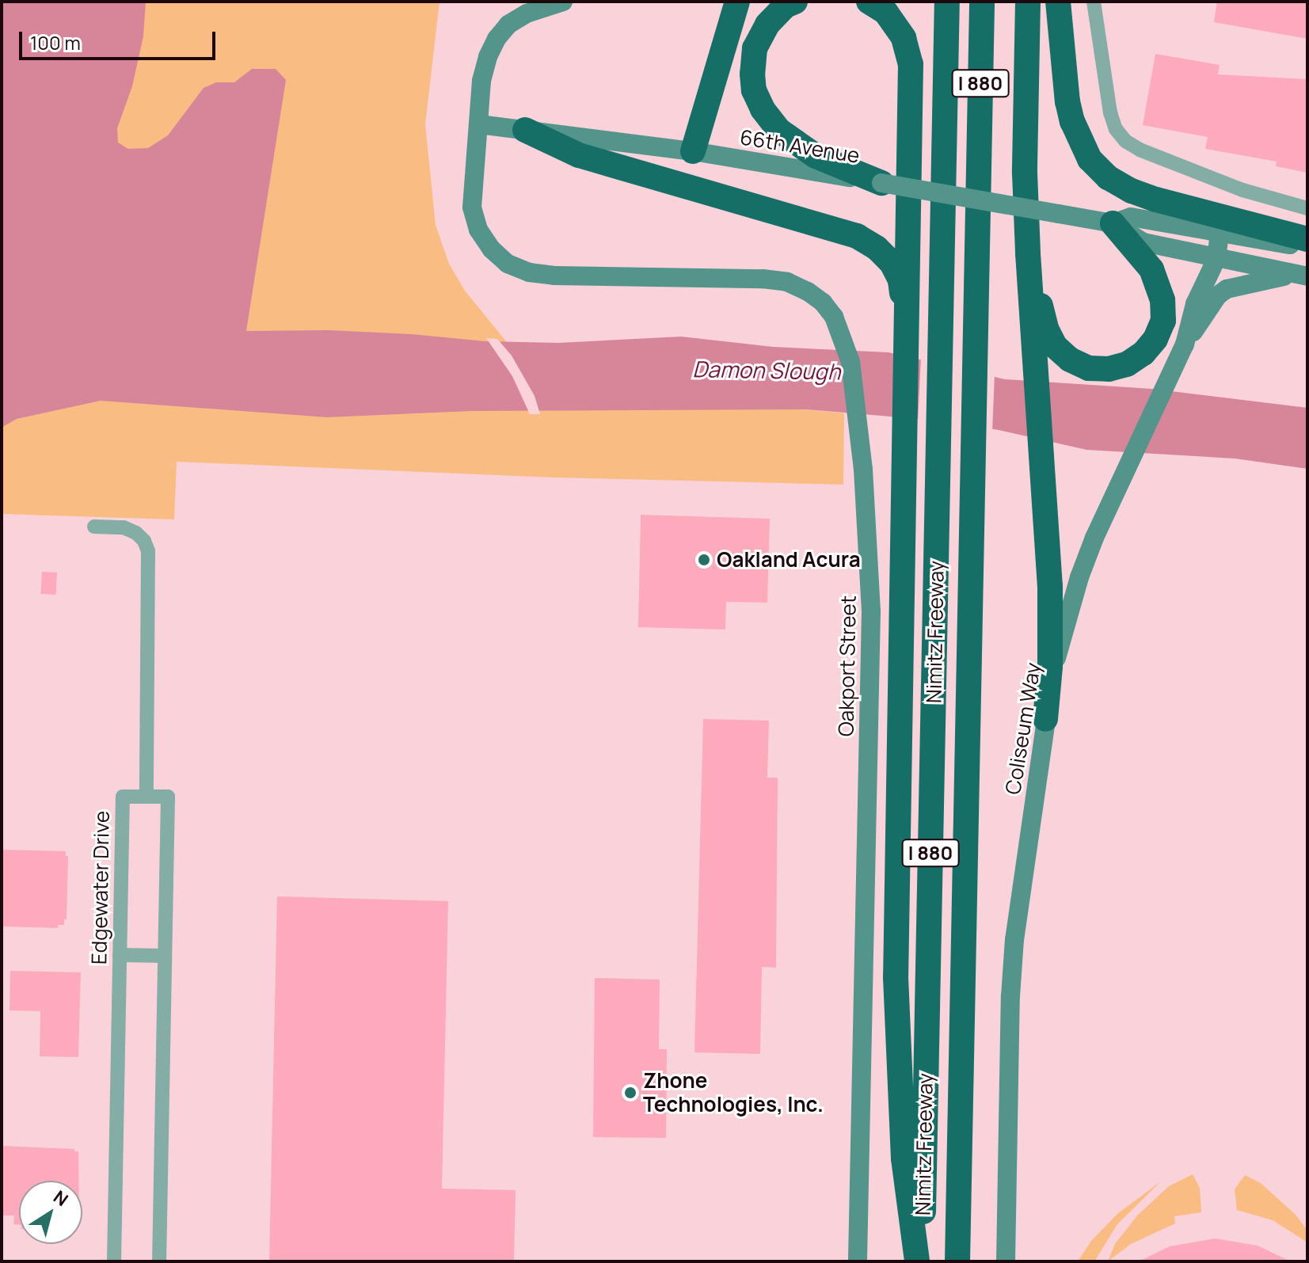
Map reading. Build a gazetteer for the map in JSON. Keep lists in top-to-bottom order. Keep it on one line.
{"streets":{"highway":["I 880","Nimitz Freeway"],"street":["66th Avenue","Oakport Street","Coliseum Way","Edgewater Drive"]},"crossings":[["66th Avenue","Oakport Street"],["66th Avenue","Coliseum Way"]],"water":["Damon Slough"],"places":["Oakland Acura","Zhone Technologies, Inc."],"scale_bar":"100 m","north":"top right"}
